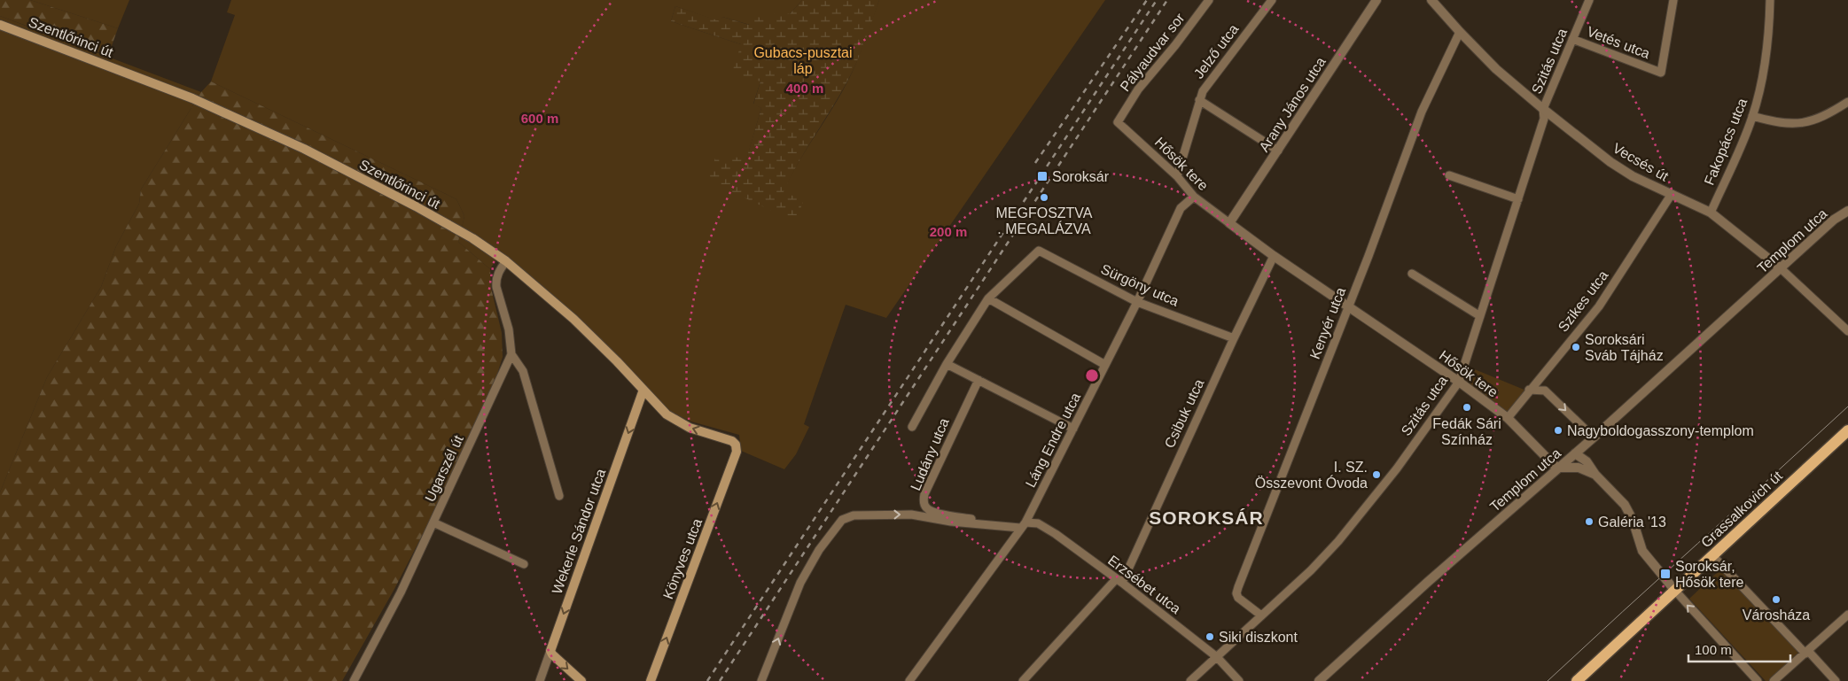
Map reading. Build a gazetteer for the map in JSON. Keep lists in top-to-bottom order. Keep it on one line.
{"streets":{"main road":["Szentlőrinci út","Grassalkovich út","Wekerle Sándor utca","Könyves utca"],"street":["Vetés utca","Jelző utca","Pályaudvar sor","Szitás utca","Arany János utca","Fakopács utca","Vecsés út","Hősök tere","Templom utca","Sürgöny utca","Szikes utca","Kenyér utca","Csibuk utca","Láng Endre utca","Ludány utca","Ugarszél út","Erzsébet utca"]},"crossings":[["Szentlőrinci út","Wekerle Sándor utca"],["Szentlőrinci út","Könyves utca"],["Vetés utca","Szitás utca"],["Jelző utca","Hősök tere"],["Pályaudvar sor","Hősök tere"],["Szitás utca","Vecsés út"],["Szitás utca","Hősök tere"],["Szitás utca","Kenyér utca"],["Szitás utca","Erzsébet utca"],["Arany János utca","Hősök tere"],["Fakopács utca","Vecsés út"],["Vecsés út","Templom utca"],["Vecsés út","Szikes utca"],["Vecsés út","Kenyér utca"],["Hősök tere","Templom utca"],["Hősök tere","Szikes utca"],["Hősök tere","Kenyér utca"],["Hősök tere","Csibuk utca"],["Hősök tere","Láng Endre utca"],["Sürgöny utca","Csibuk utca"],["Sürgöny utca","Láng Endre utca"],["Csibuk utca","Erzsébet utca"],["Láng Endre utca","Erzsébet utca"],["Ludány utca","Erzsébet utca"]],"one_way":["Wekerle Sándor utca","Könyves utca","Erzsébet utca"],"districts":["SOROKSÁR"],"parks":["Gubacs-pusztai láp"],"places":{"transit":["Soroksár","Soroksár, Hősök tere"],"other":["MEGFOSZTVA . MEGALÁZVA","Soroksári Sváb Tájház","Fedák Sári Színház","Nagyboldogasszony-templom","I. SZ. Összevont Óvoda","Galéria '13","Városháza","Siki diszkont"]},"scale_bar":"100 m","rings":["400 m","600 m","200 m"]}
